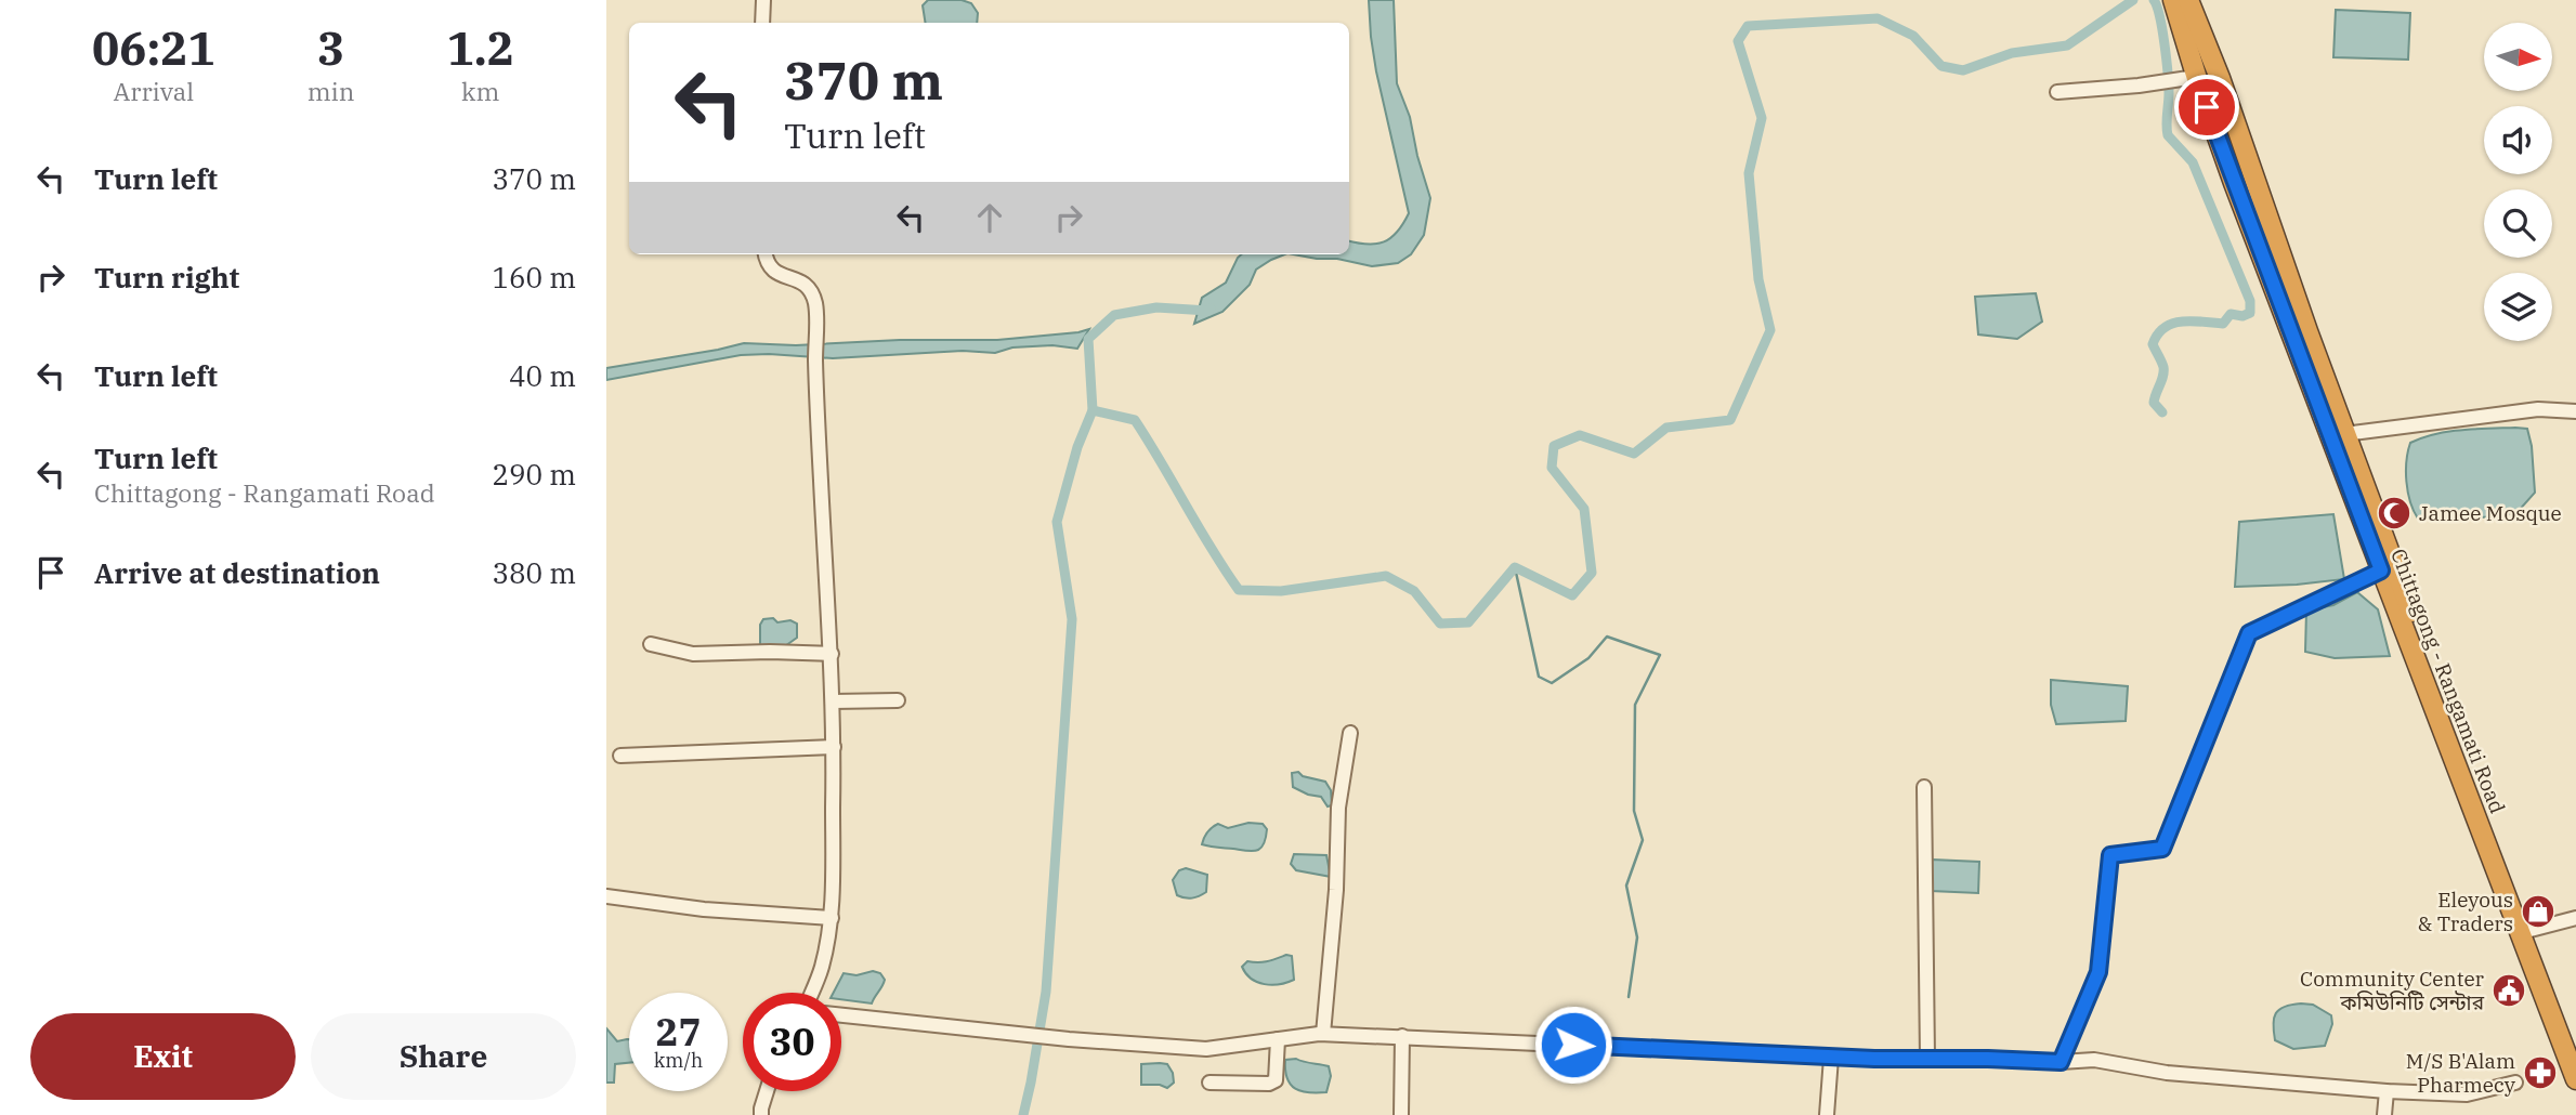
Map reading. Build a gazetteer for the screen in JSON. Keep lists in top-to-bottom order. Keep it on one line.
{"streets":{"highway":["Chittagong - Rangamati Road"]},"places":{"mosque":["Jamee Mosque"],"shop":["Eleyous & Traders"],"public building":["Community Center কমিউনিটি সেন্টার"],"pharmacy":["M/S B'Alam Pharmecy"]},"north":"right","page":{"eta":["06:21","Arrival","3","min","1.2","km"],"turn":["370 m","Turn left"],"list":[{"name":"Turn left","value":"370 m"},{"name":"Turn right","value":"160 m"},{"name":"Turn left","value":"40 m"},{"name":"Turn left","note":"Chittagong - Rangamati Road","value":"290 m"},{"name":"Arrive at destination","value":"380 m"}],"speed":"27 km/h","limit":"30","buttons":["Exit","Share"]}}
